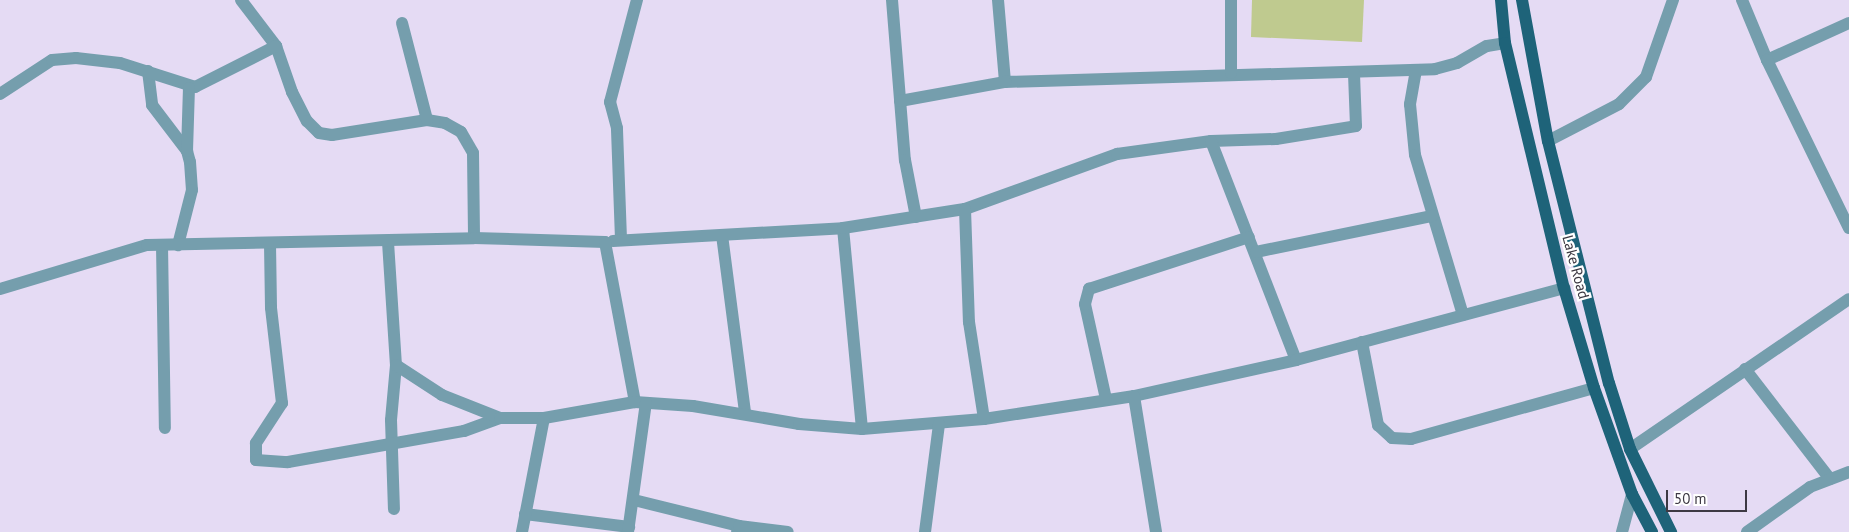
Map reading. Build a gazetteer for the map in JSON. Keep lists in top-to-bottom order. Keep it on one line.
{"streets":{"main road":["Lake Road"]},"scale_bar":"50 m"}
